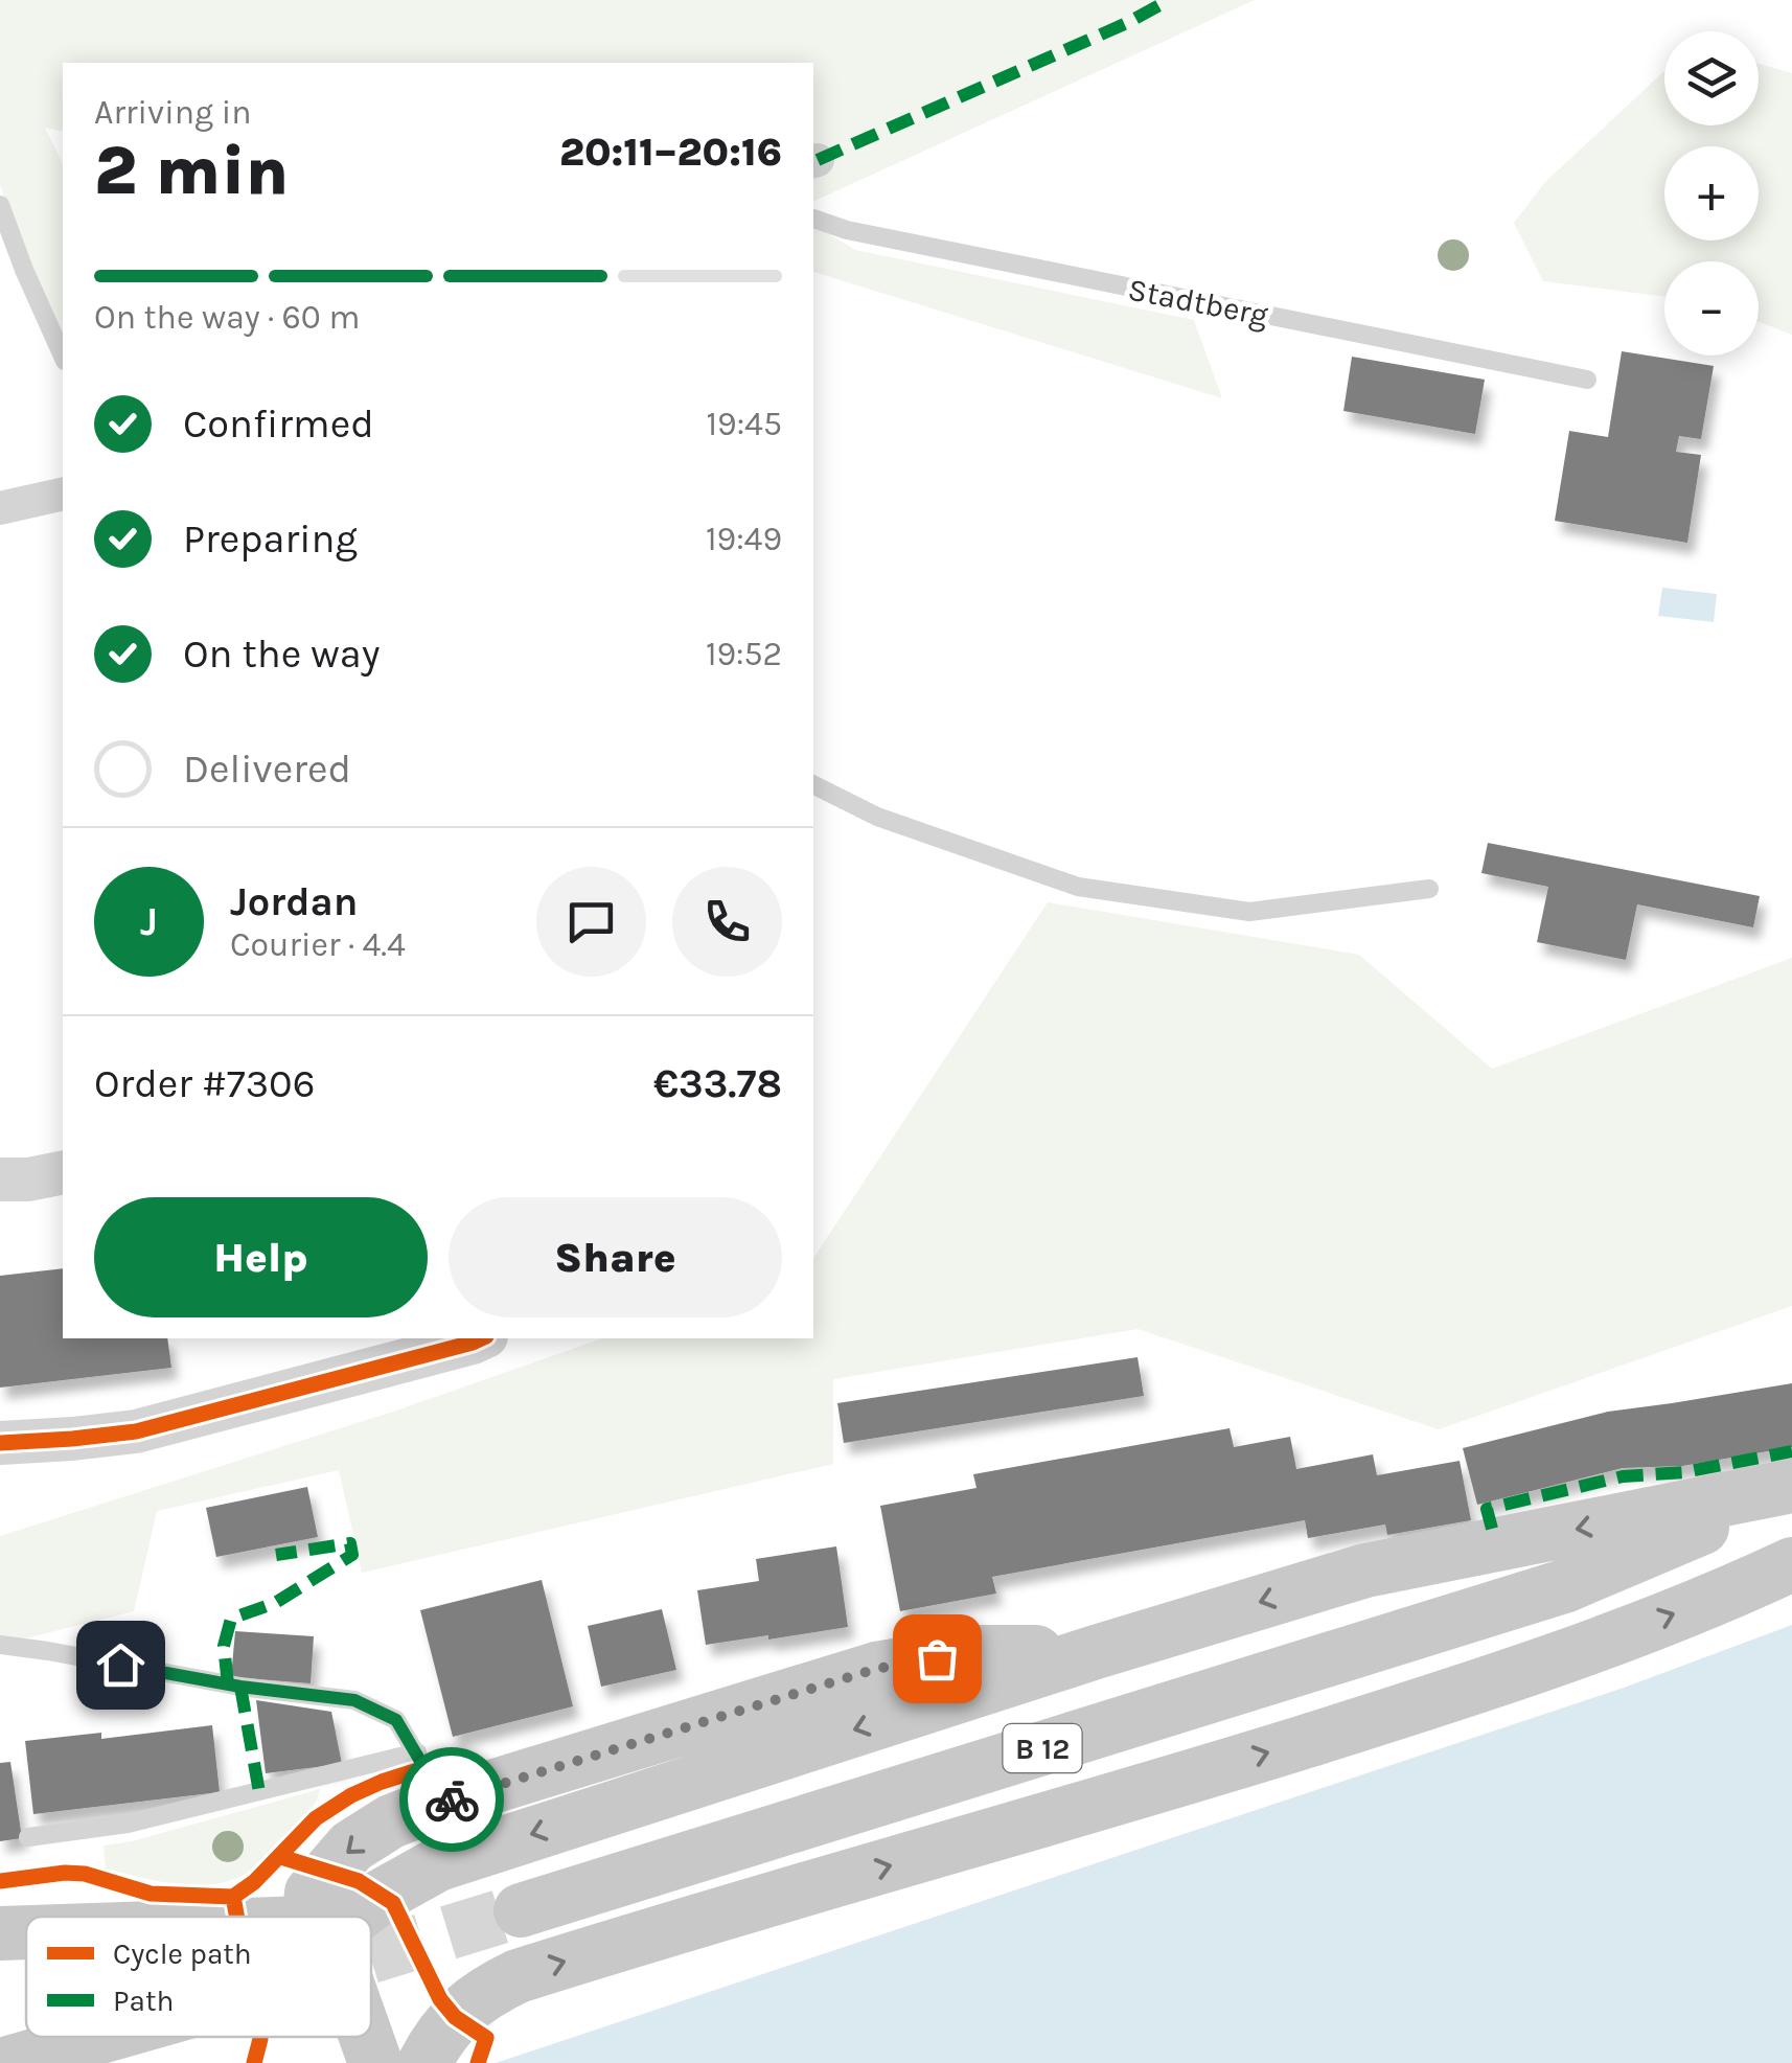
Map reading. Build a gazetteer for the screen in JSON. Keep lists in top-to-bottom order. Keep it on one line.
{"streets":{"main road":["B 12"],"lane":["Stadtberg"]},"legend":["Cycle path","Path"],"page":{"map_buttons":["+","−"],"heading":["2 min","Arriving in","20:11–20:16"],"panel":["Jordan","Courier · 4.4","Order #7306","€33.78"],"bar":"On the way · 60 m","list":[["Confirmed","19:45"],["Preparing","19:49"],["On the way","19:52"],"Delivered"],"round":"J","buttons":["Help","Share"]}}
